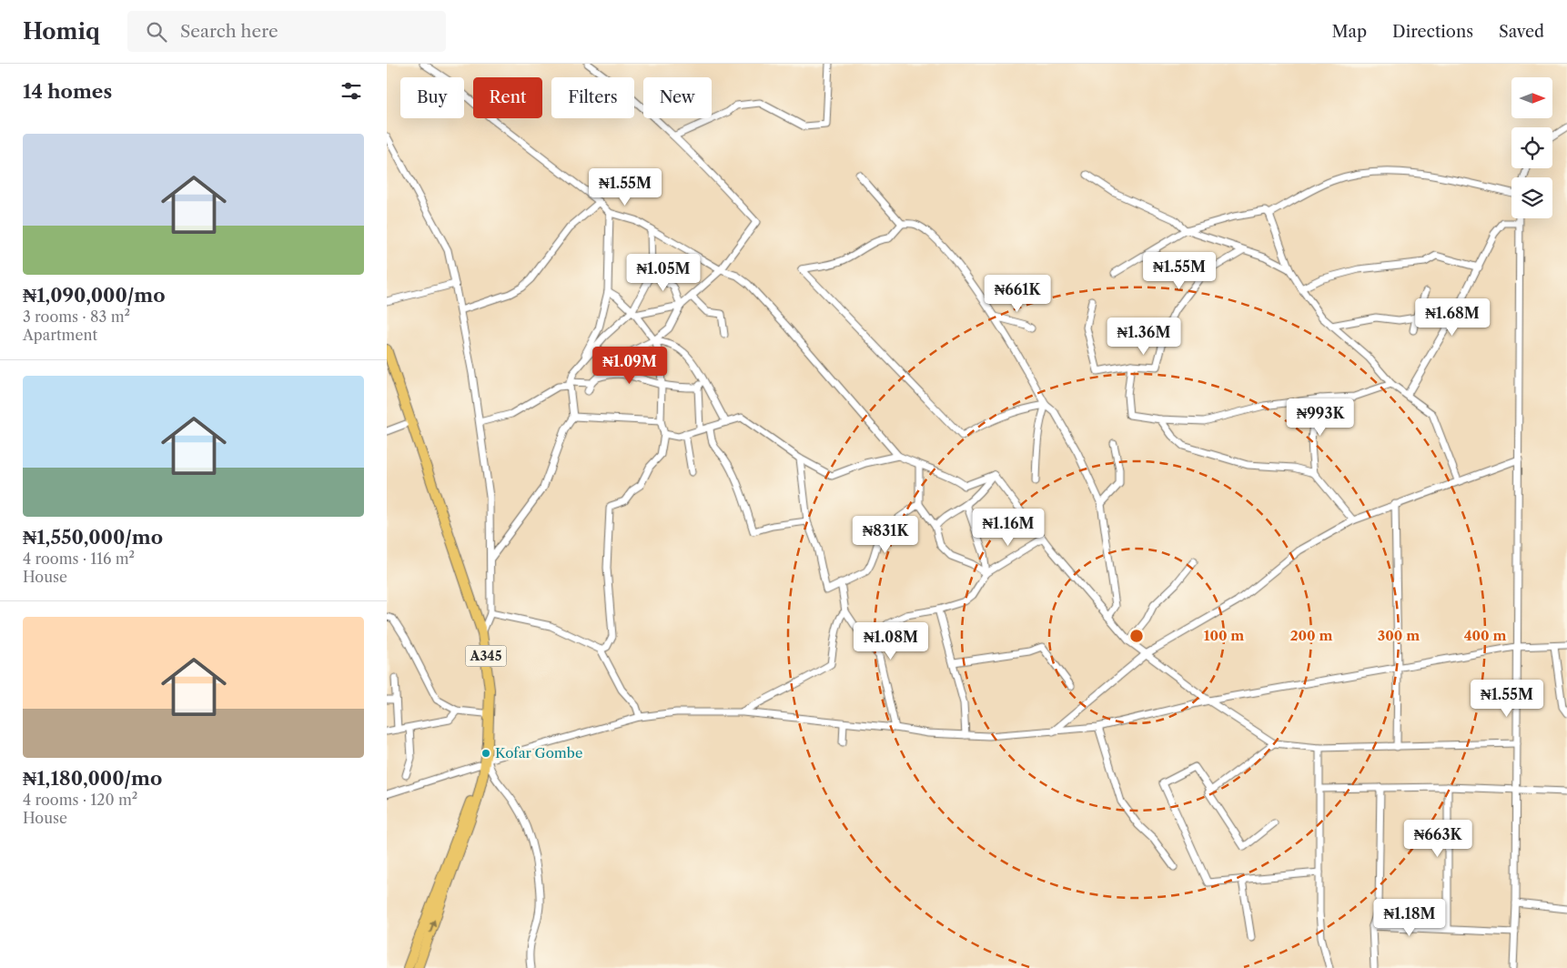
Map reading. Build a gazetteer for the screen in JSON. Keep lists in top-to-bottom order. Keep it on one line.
{"streets":{"highway":["A345"]},"places":["Kofar Gombe"],"north":"right","page":{"header":"Homiq","search":"Search here","nav":["Map","Directions","Saved"],"heading":"14 homes","chip":["Buy","Rent","Filters","New"],"list":[{"name":"₦1,090,000/mo","note":"3 rooms · 83 m² · Apartment"},{"name":"₦1,550,000/mo","note":"4 rooms · 116 m² · House"},{"name":"₦1,180,000/mo","note":"4 rooms · 120 m² · House"}],"price":["₦1.55M","₦1.55M","₦1.05M","₦661K","₦1.68M","₦1.36M","₦1.09M","₦993K","₦1.16M","₦831K","₦1.08M","₦1.55M","₦663K","₦1.18M"]},"rings":["100 m","200 m","300 m","400 m"]}
